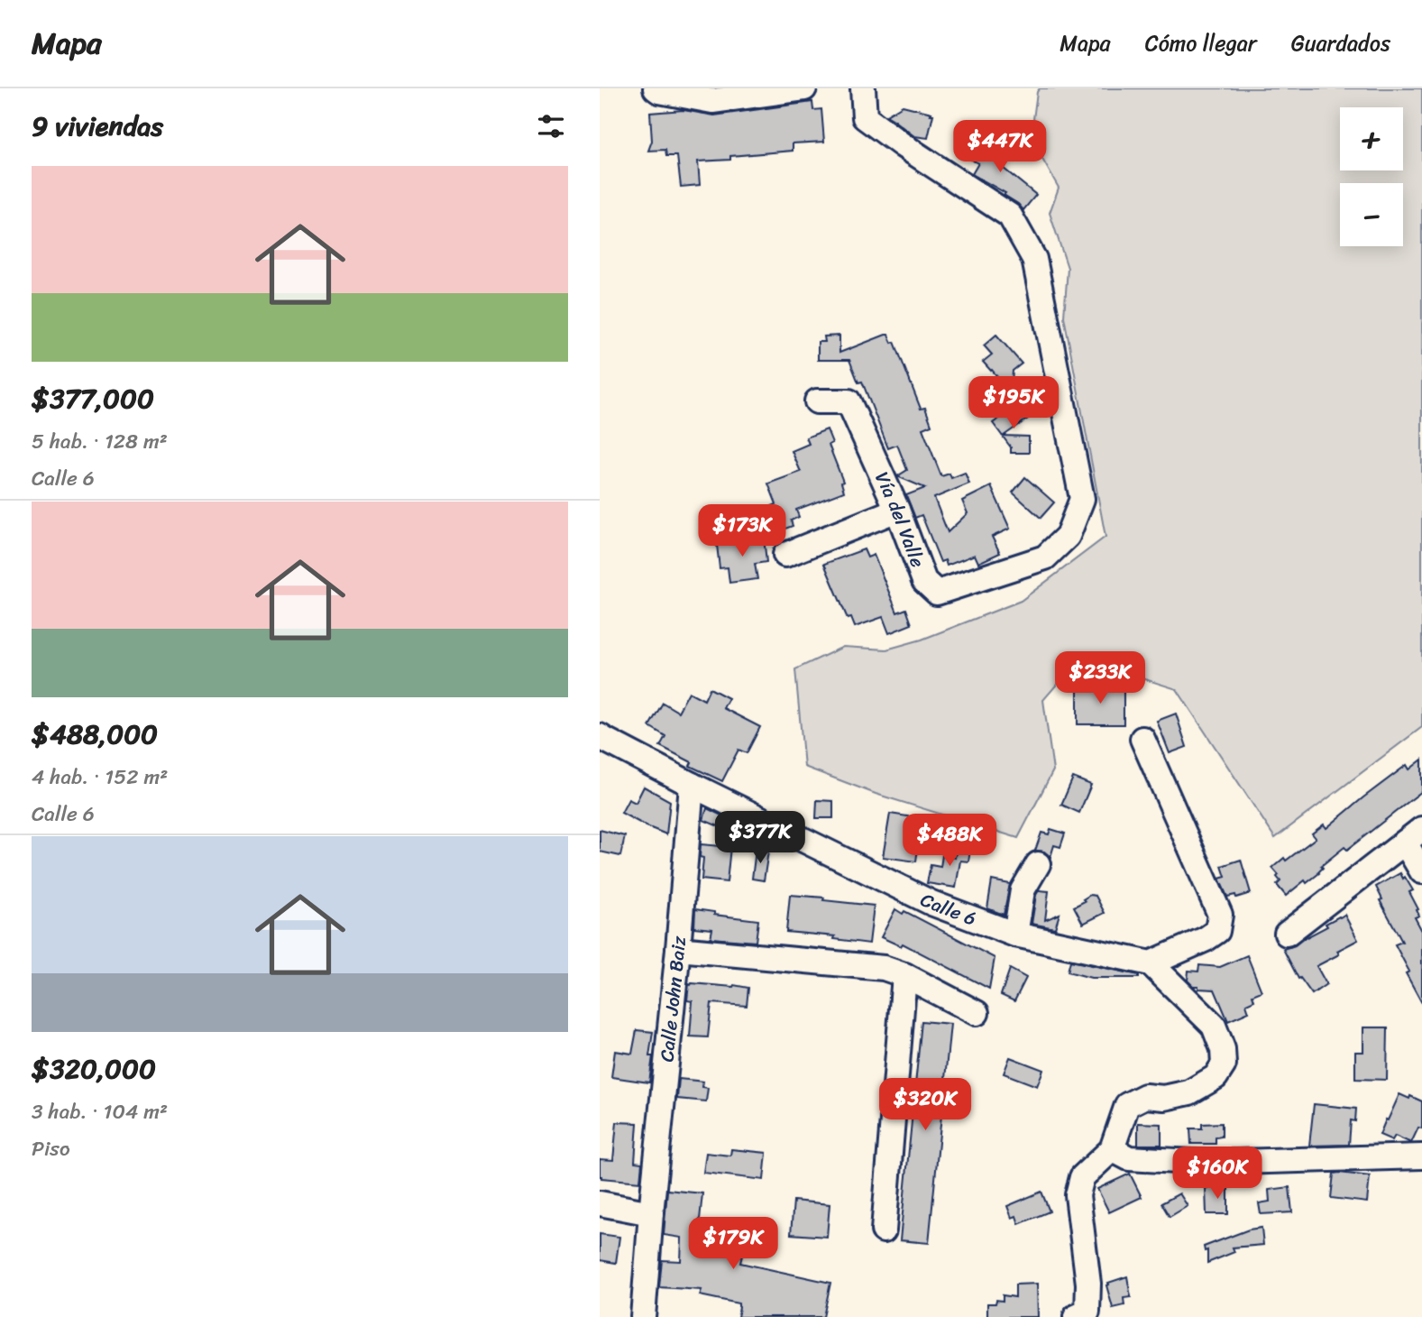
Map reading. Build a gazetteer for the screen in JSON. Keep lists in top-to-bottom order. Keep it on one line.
{"streets":{"street":["Vía del Valle","Calle 6","Calle John Baiz"]},"crossings":[["Calle 6","Calle John Baiz"]],"page":{"header":"Mapa","nav":["Mapa","Cómo llegar","Guardados"],"heading":"9 viviendas","map_buttons":["+","−"],"price":["$447K","$195K","$173K","$233K","$377K","$488K","$320K","$160K","$179K"],"list":[{"name":"$377,000","note":"5 hab. · 128 m² · Calle 6"},{"name":"$488,000","note":"4 hab. · 152 m² · Calle 6"},{"name":"$320,000","note":"3 hab. · 104 m² · Piso"}]}}
